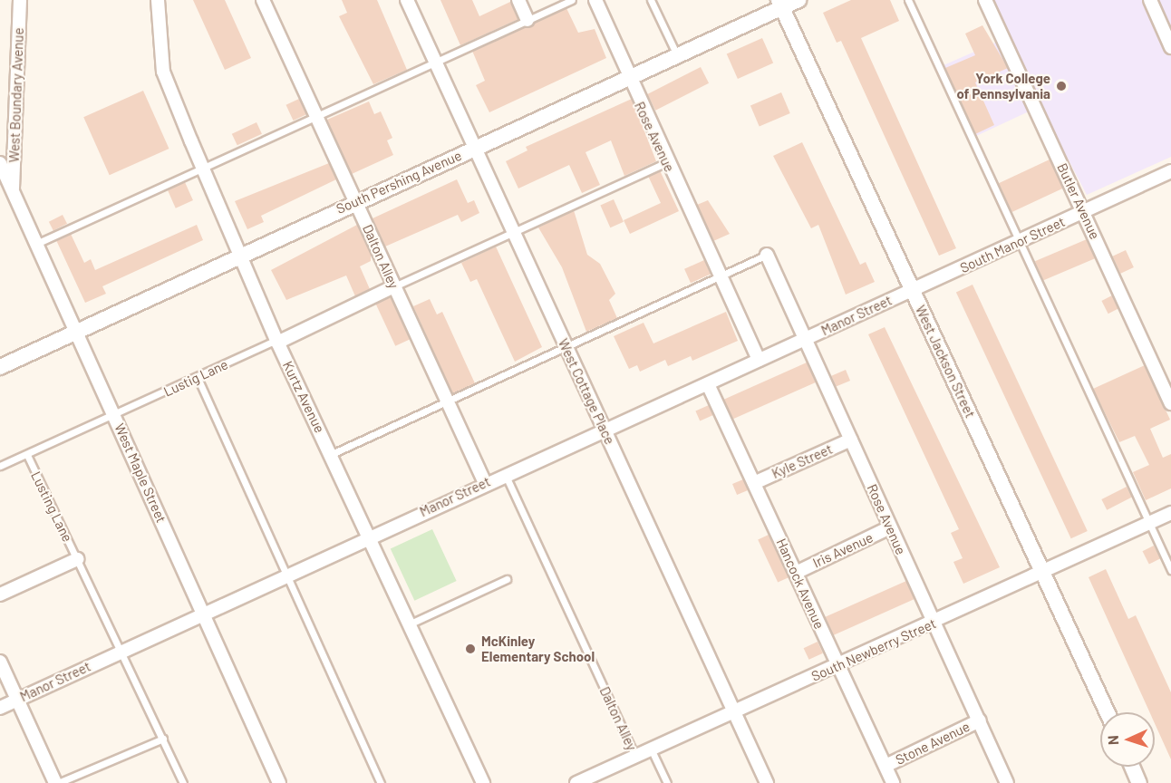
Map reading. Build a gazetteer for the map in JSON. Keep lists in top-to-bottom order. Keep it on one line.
{"streets":{"street":["West Boundary Avenue","Rose Avenue","South Pershing Avenue","Butler Avenue","South Manor Street","Dalton Alley","Manor Street","West Jackson Street","Lustig Lane","West Cottage Place","Kurtz Avenue","Kyle Street","West Maple Street","Lusting Lane","Iris Avenue","Hancock Avenue","South Newberry Street","Stone Avenue"]},"crossings":[["West Boundary Avenue","West Maple Street"],["Rose Avenue","South Pershing Avenue"],["Rose Avenue","Manor Street"],["Rose Avenue","Kyle Street"],["Rose Avenue","Iris Avenue"],["Rose Avenue","South Newberry Street"],["Rose Avenue","Stone Avenue"],["South Pershing Avenue","Dalton Alley"],["South Pershing Avenue","West Jackson Street"],["South Pershing Avenue","West Cottage Place"],["South Pershing Avenue","Kurtz Avenue"],["South Pershing Avenue","West Maple Street"],["Butler Avenue","South Manor Street"],["South Manor Street","Manor Street"],["South Manor Street","West Jackson Street"],["Dalton Alley","Manor Street"],["Dalton Alley","Lustig Lane"],["Dalton Alley","South Newberry Street"],["Manor Street","West Jackson Street"],["Manor Street","West Cottage Place"],["Manor Street","Kurtz Avenue"],["Manor Street","West Maple Street"],["Manor Street","Lusting Lane"],["Manor Street","Hancock Avenue"],["West Jackson Street","South Newberry Street"],["Lustig Lane","Kurtz Avenue"],["Lustig Lane","West Maple Street"],["Lustig Lane","Lusting Lane"],["West Cottage Place","South Newberry Street"],["Kyle Street","Hancock Avenue"],["Iris Avenue","Hancock Avenue"],["Hancock Avenue","South Newberry Street"],["Hancock Avenue","Stone Avenue"]],"places":["York College of Pennsylvania","McKinley Elementary School"],"north":"left"}
